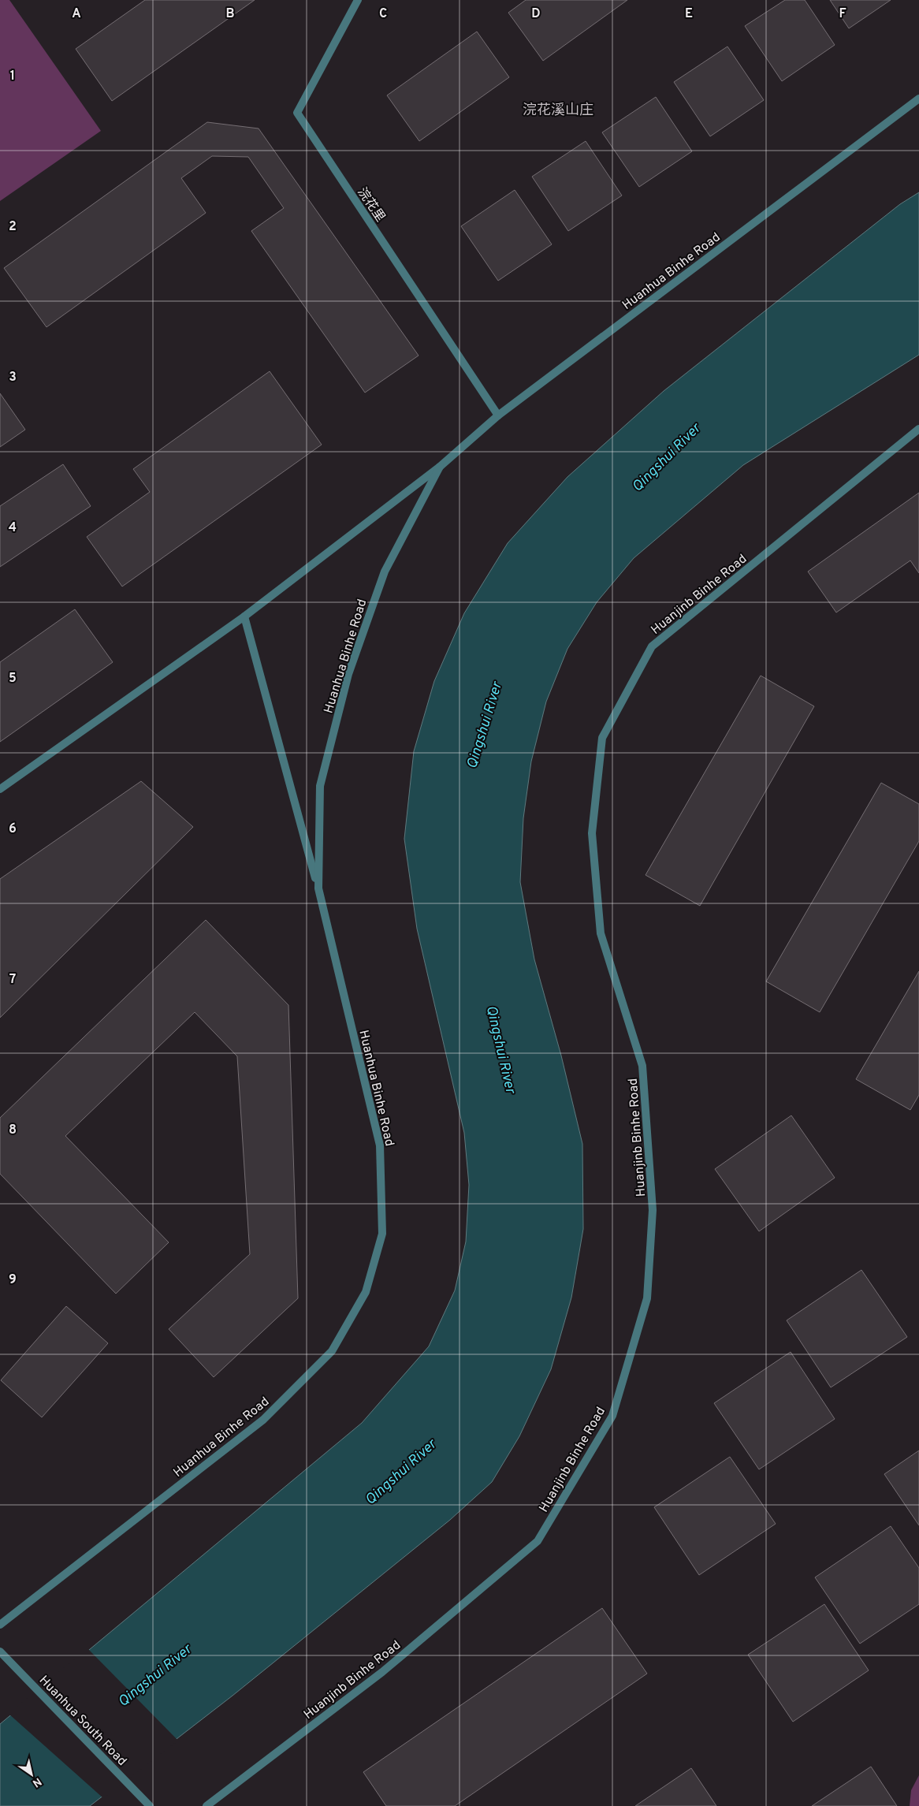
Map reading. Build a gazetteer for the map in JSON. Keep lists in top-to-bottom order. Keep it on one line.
{"streets":{"street":["浣花里","Huanhua Binhe Road","Huanjinb Binhe Road","Huanhua South Road"]},"crossings":[["浣花里","Huanhua Binhe Road"]],"districts":["浣花溪山庄"],"water":["Qingshui River"],"north":"bottom right","grid":{"columns":["A","B","C","D","E","F"],"rows":["1","2","3","4","5","6","7","8","9"]}}
